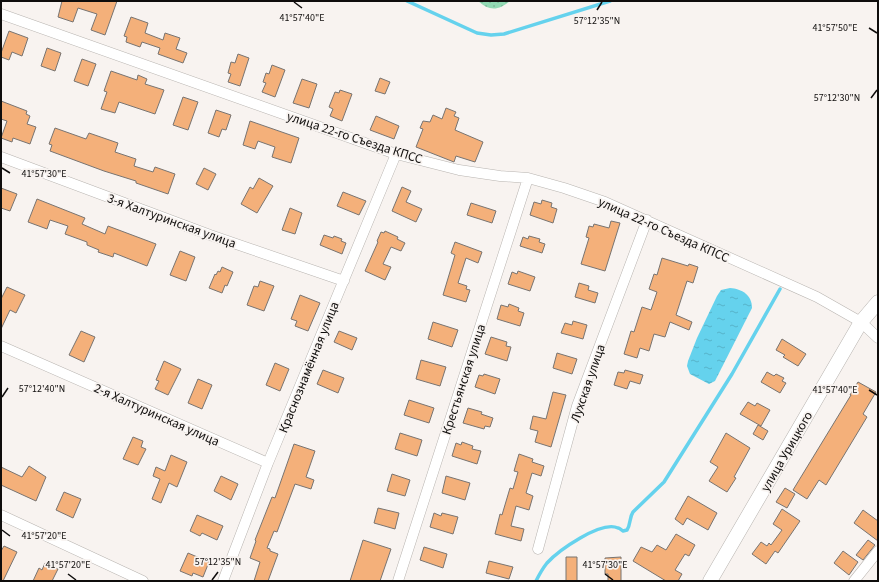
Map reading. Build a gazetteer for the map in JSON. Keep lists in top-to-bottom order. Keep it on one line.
{"streets":{"main road":["улица Урицкого"],"street":["улица 22-го Съезда КПСС","3-я Халтуринская улица","Краснознамённая улица","Крестьянская улица","Лухская улица","2-я Халтуринская улица"]},"crossings":[["улица 22-го Съезда КПСС","Краснознамённая улица"],["улица 22-го Съезда КПСС","Крестьянская улица"],["улица 22-го Съезда КПСС","Лухская улица"],["улица 22-го Съезда КПСС","улица Урицкого"],["3-я Халтуринская улица","Краснознамённая улица"],["Краснознамённая улица","2-я Халтуринская улица"]],"coordinates":["41°57'40\"E","57°12'35\"N","41°57'50\"E","57°12'30\"N","41°57'30\"E","57°12'40\"N","41°57'20\"E"]}
